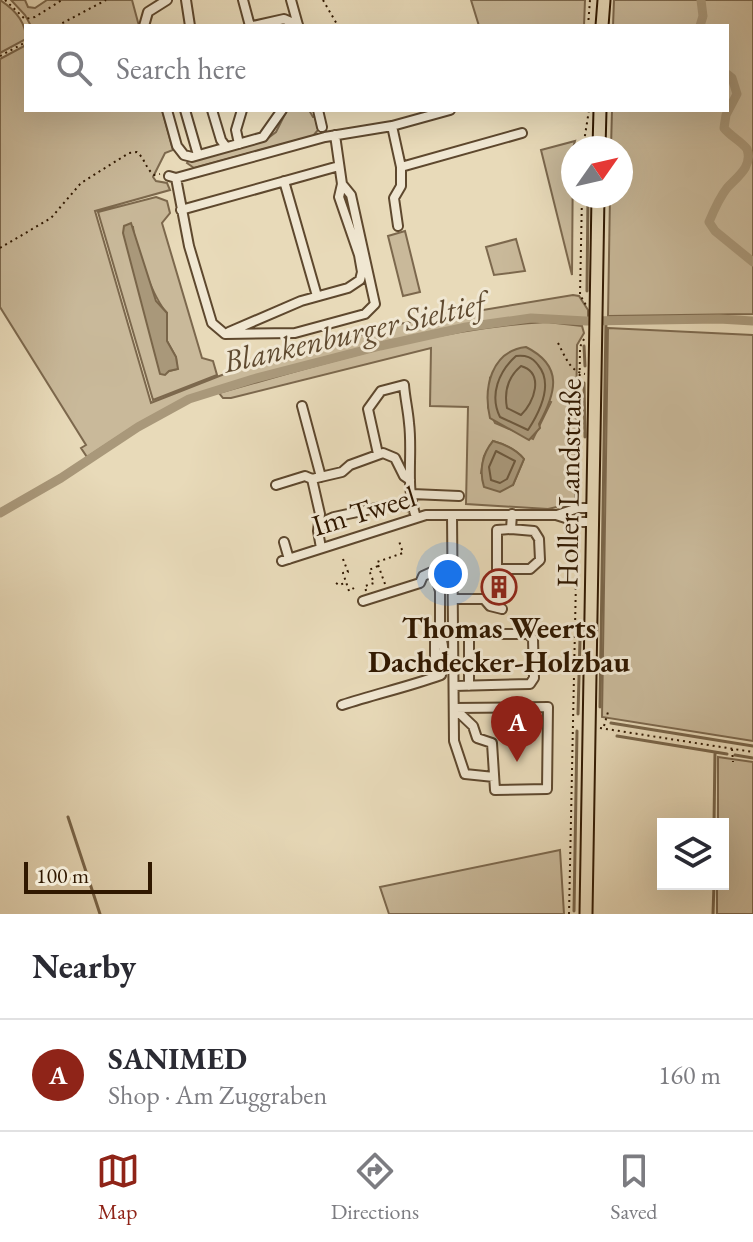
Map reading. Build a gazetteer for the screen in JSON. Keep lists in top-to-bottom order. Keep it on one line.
{"streets":{"main road":["Holler Landstraße"],"street":["Im Tweel"]},"crossings":[["Holler Landstraße","Im Tweel"]],"water":["Blankenburger Sieltief"],"places":{"building":["Thomas Weerts Dachdecker-Holzbau"]},"scale_bar":"100 m","north":"top right","page":{"search":"Search here","pins":"A","scale":"100 m","heading":"Nearby","list":[{"mark":"A","name":"SANIMED","note":"Shop · Am Zuggraben","value":"160 m"}],"nav":["Map","Directions","Saved"]}}
